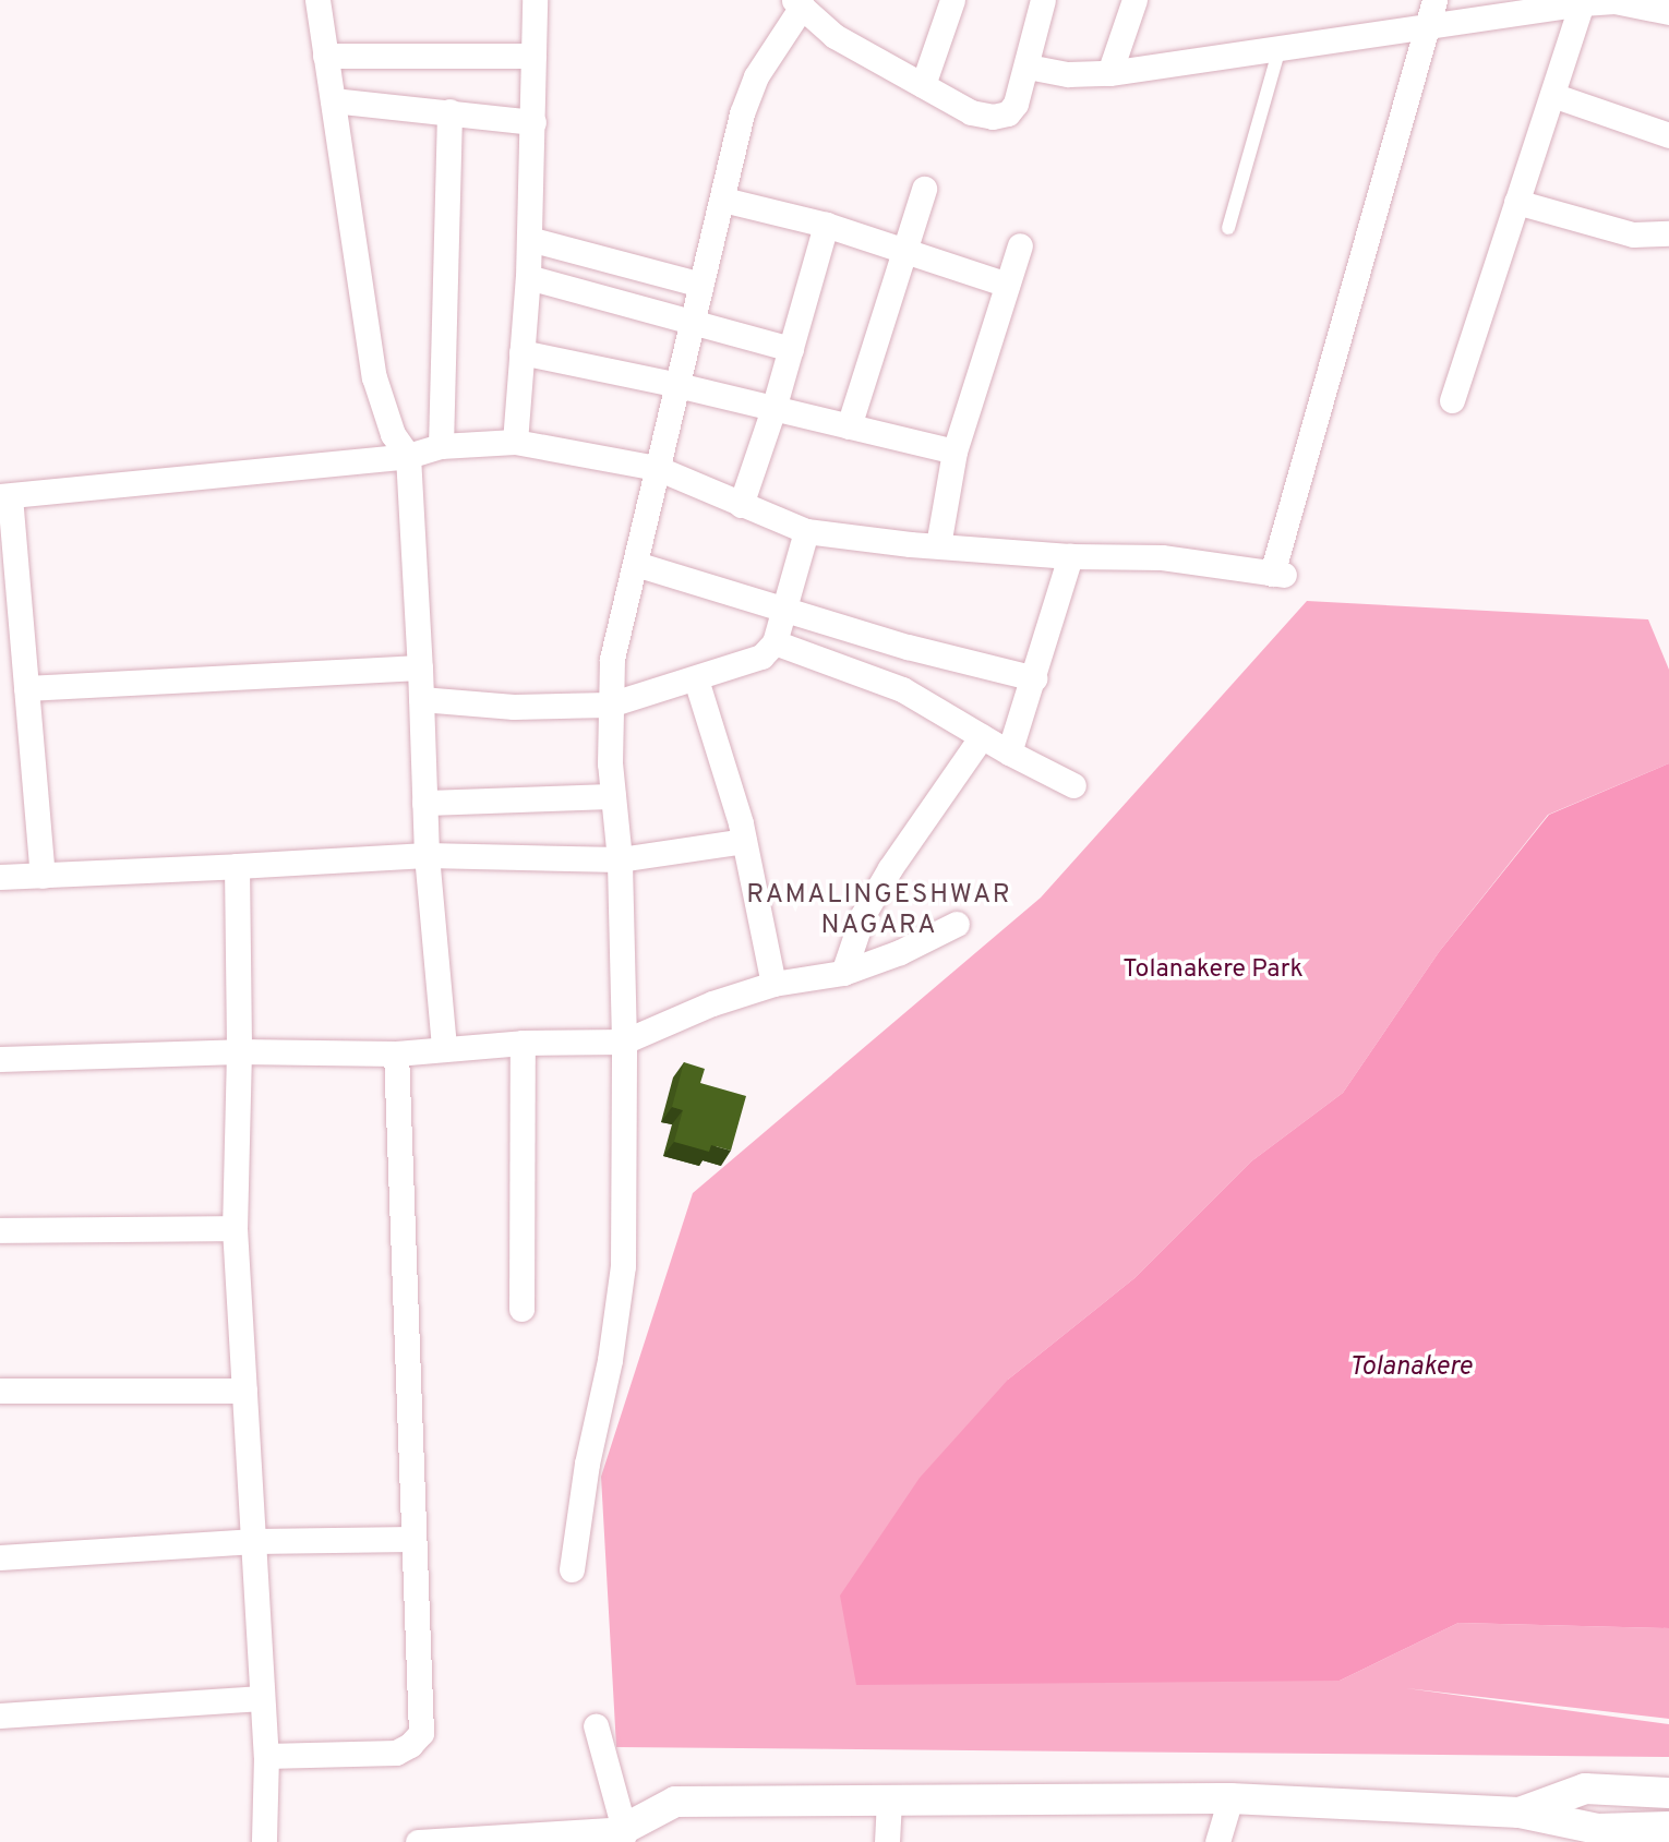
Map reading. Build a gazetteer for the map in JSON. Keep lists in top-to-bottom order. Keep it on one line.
{"districts":["RAMALINGESHWAR NAGARA"],"water":["Tolanakere"],"parks":["Tolanakere Park"]}
